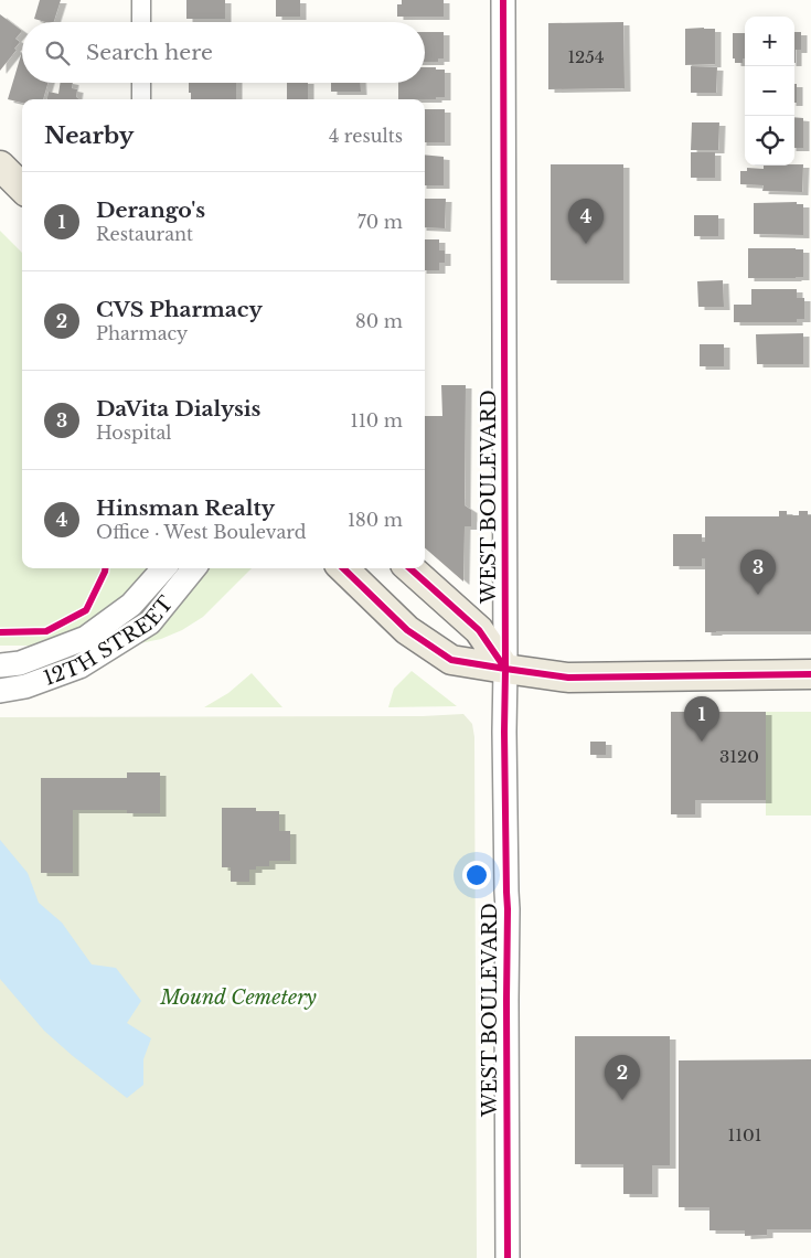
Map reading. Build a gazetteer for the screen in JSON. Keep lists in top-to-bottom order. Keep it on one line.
{"streets":{"street":["WEST BOULEVARD","12TH STREET"]},"parks":["Mound Cemetery"],"house_numbers":["1254","3120","1101"],"page":{"map_buttons":["+","−"],"search":"Search here","heading":["Nearby","4 results"],"list":[{"mark":"1","name":"Derango's","note":"Restaurant","value":"70 m"},{"mark":"2","name":"CVS Pharmacy","note":"Pharmacy","value":"80 m"},{"mark":"3","name":"DaVita Dialysis","note":"Hospital","value":"110 m"},{"mark":"4","name":"Hinsman Realty","note":"Office · West Boulevard","value":"180 m"}],"pins":["4","3","1","2"]}}
